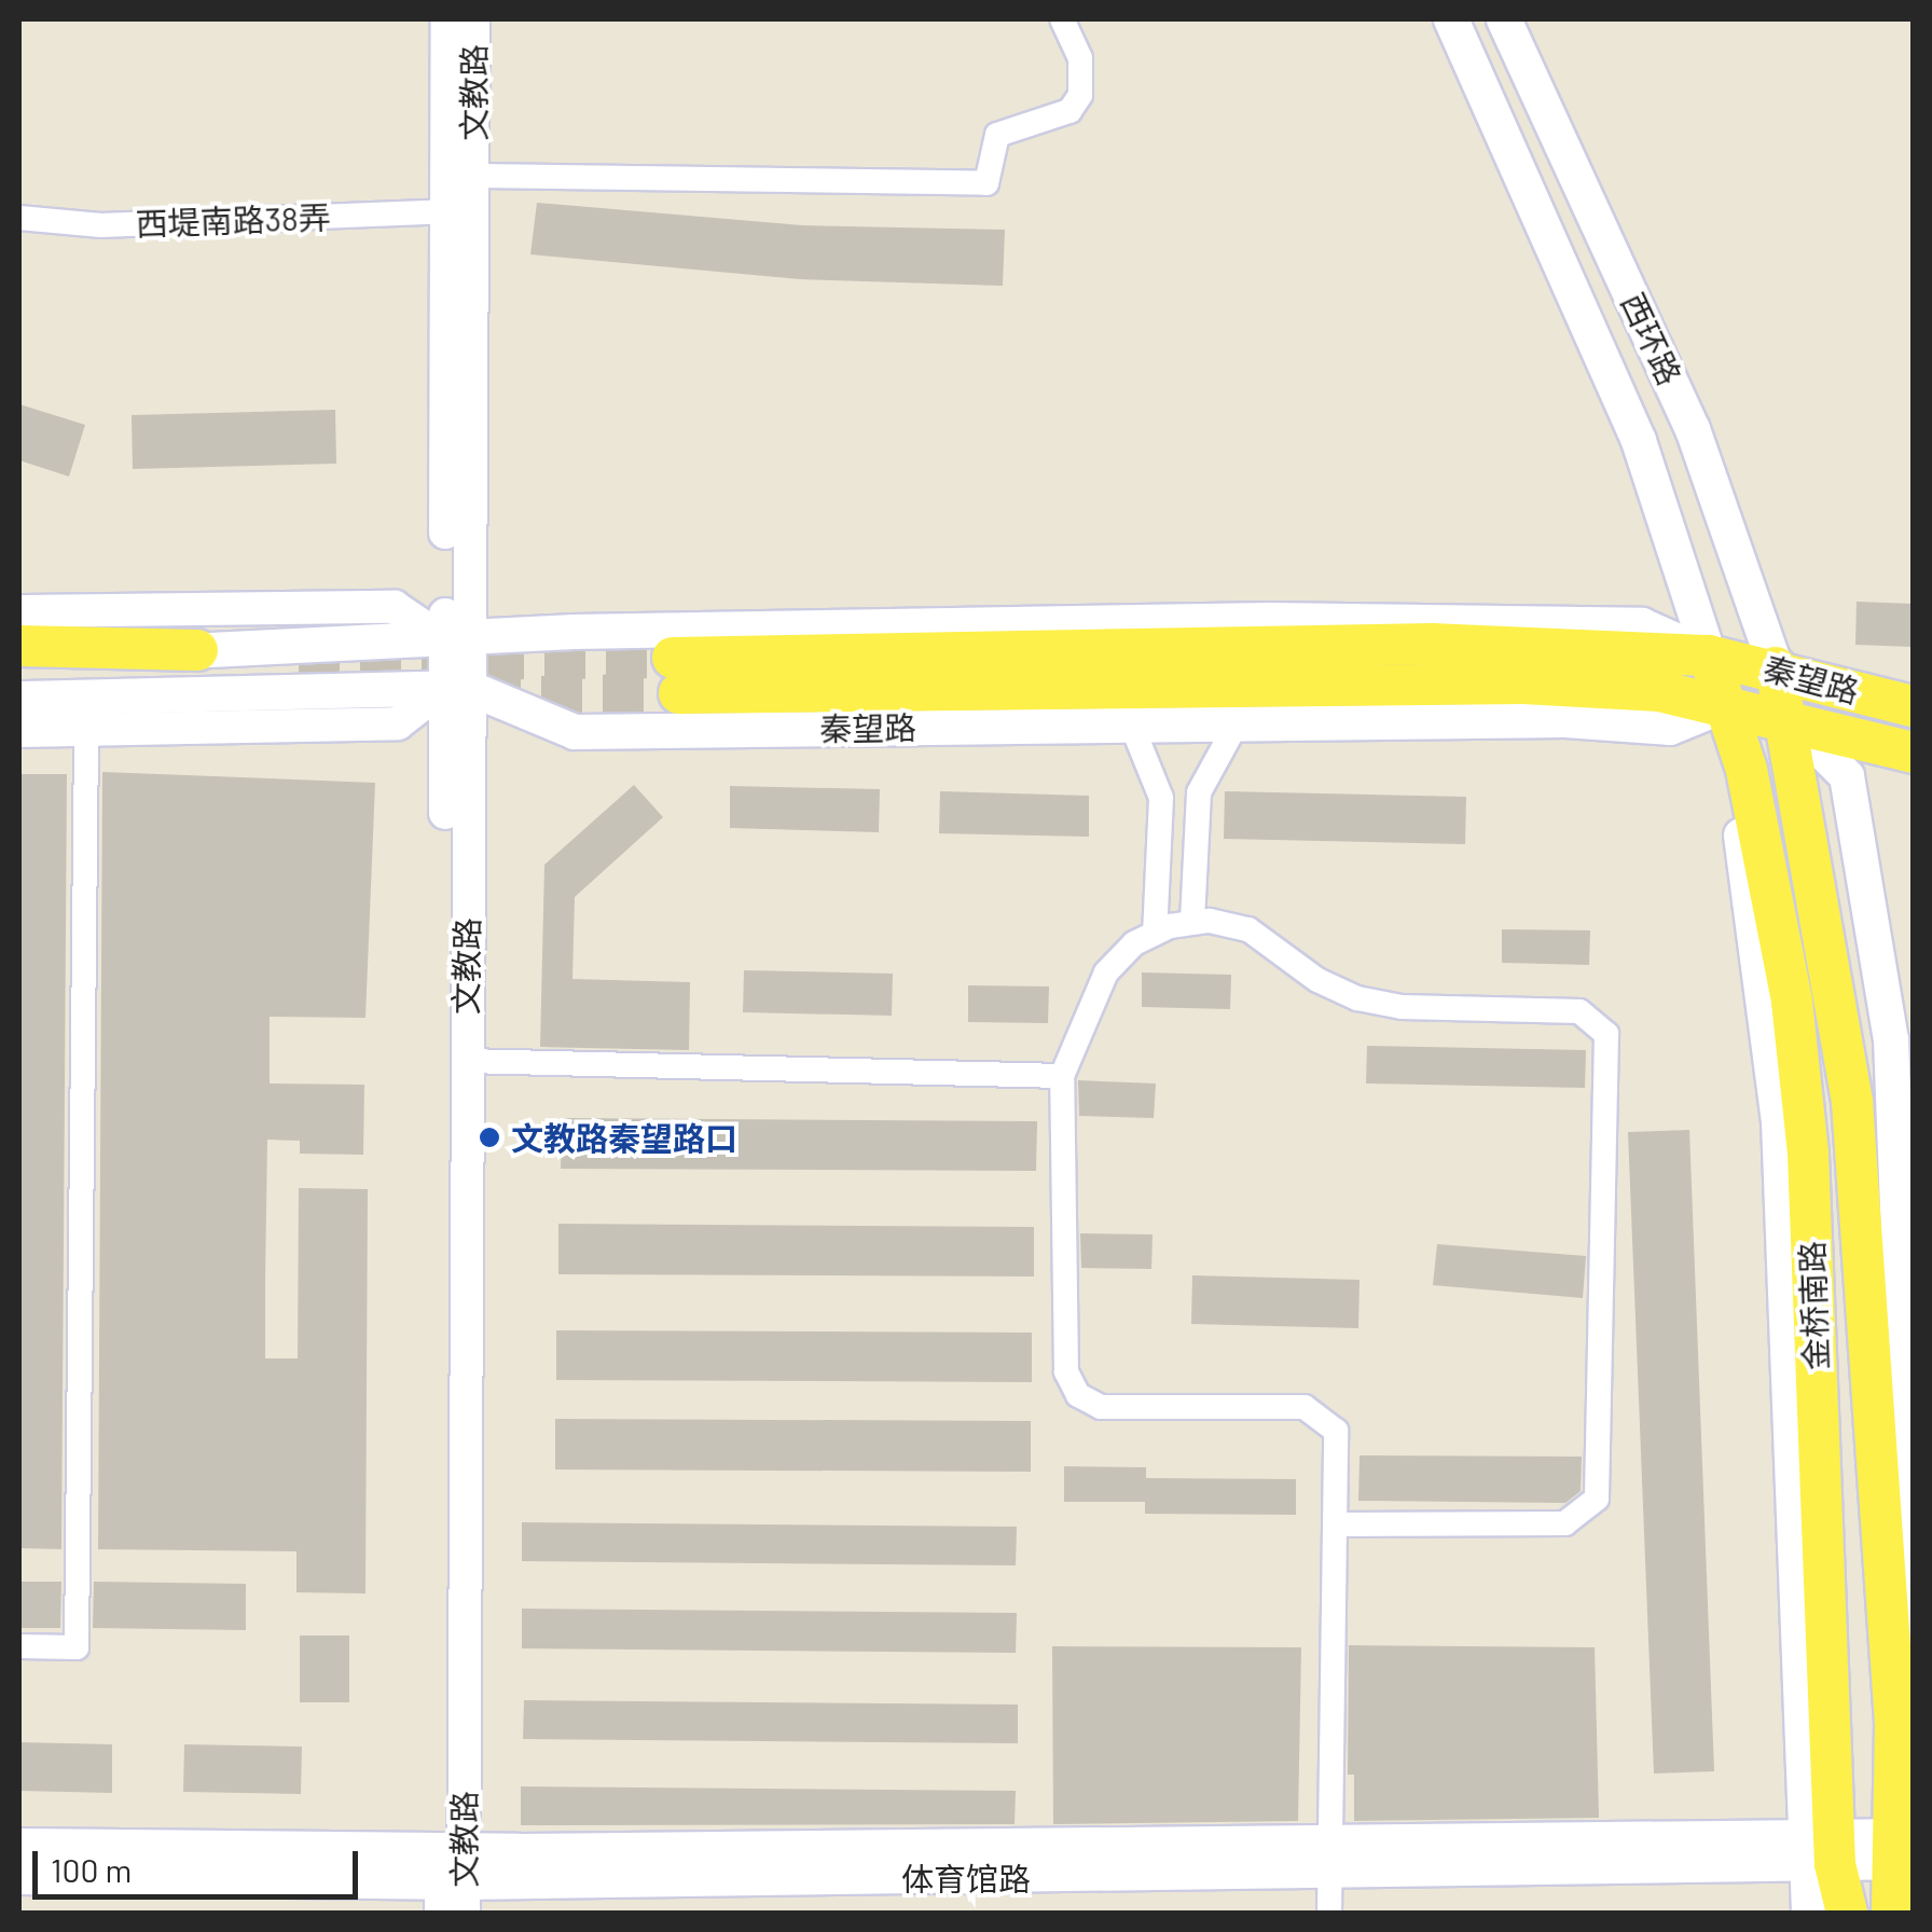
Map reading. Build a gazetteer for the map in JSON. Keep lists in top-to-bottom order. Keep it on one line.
{"streets":{"main road":["西环路","秦望路","金桥南路","体育馆路"],"street":["文教路","西堤南路38弄"]},"crossings":[["文教路","西堤南路38弄"],["文教路","秦望路"],["文教路","体育馆路"],["西环路","秦望路"],["西环路","金桥南路"],["秦望路","金桥南路"],["金桥南路","体育馆路"]],"places":["文教路秦望路口"],"scale_bar":"100 m"}
